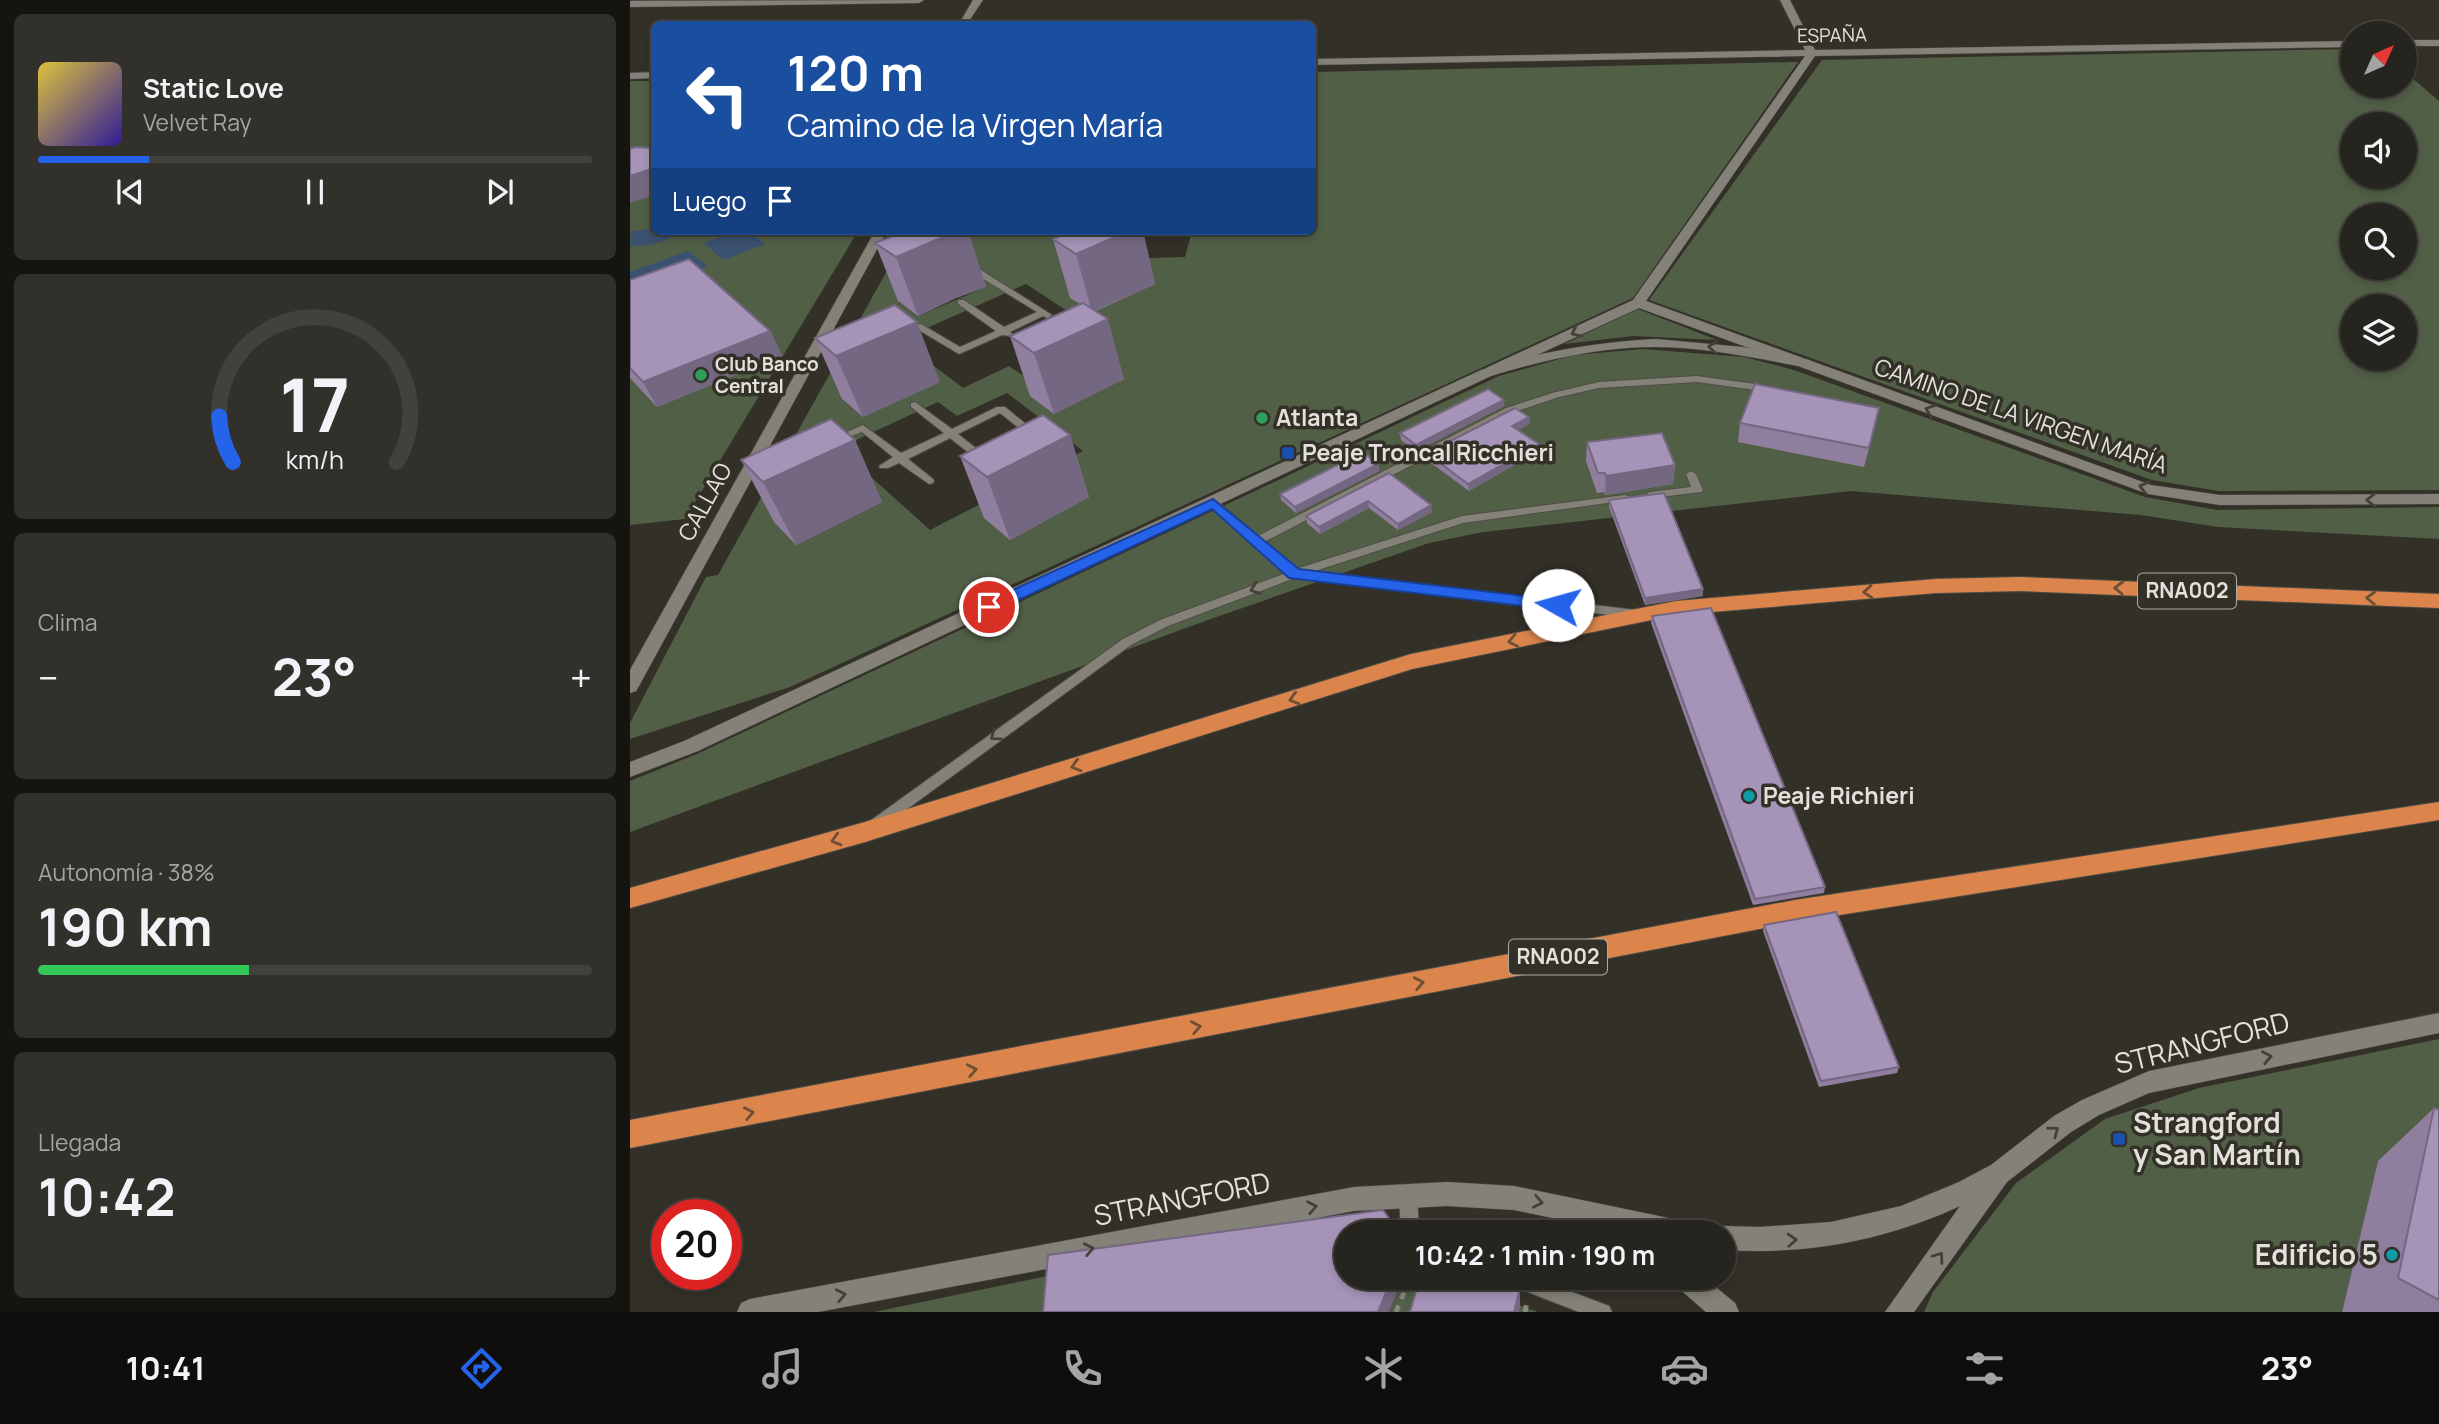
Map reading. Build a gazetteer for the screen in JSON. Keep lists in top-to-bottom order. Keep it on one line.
{"streets":{"highway":["RNA002"],"street":["ESPAÑA","CAMINO DE LA VIRGEN MARÍA","CALLAO","STRANGFORD"]},"one_way":["CAMINO DE LA VIRGEN MARÍA","STRANGFORD"],"places":{"other":["Club Banco Central","Atlanta","Peaje Richieri","Edificio 5"],"transit":["Peaje Troncal Ricchieri","Strangford y San Martín"]},"north":"top right","page":{"turn":["120 m","Camino de la Virgen María"],"song":["Static Love","Velvet Ray"],"then":"Luego","tile":["Clima",["Autonomía · 38%","190 km"],["Llegada","10:42"]],"heat":["−","23°","+"],"limit":"20","trip":"10:42 · 1 min · 190 m","tabs":["10:41","23°"],"gauge":["17","km/h"]}}
